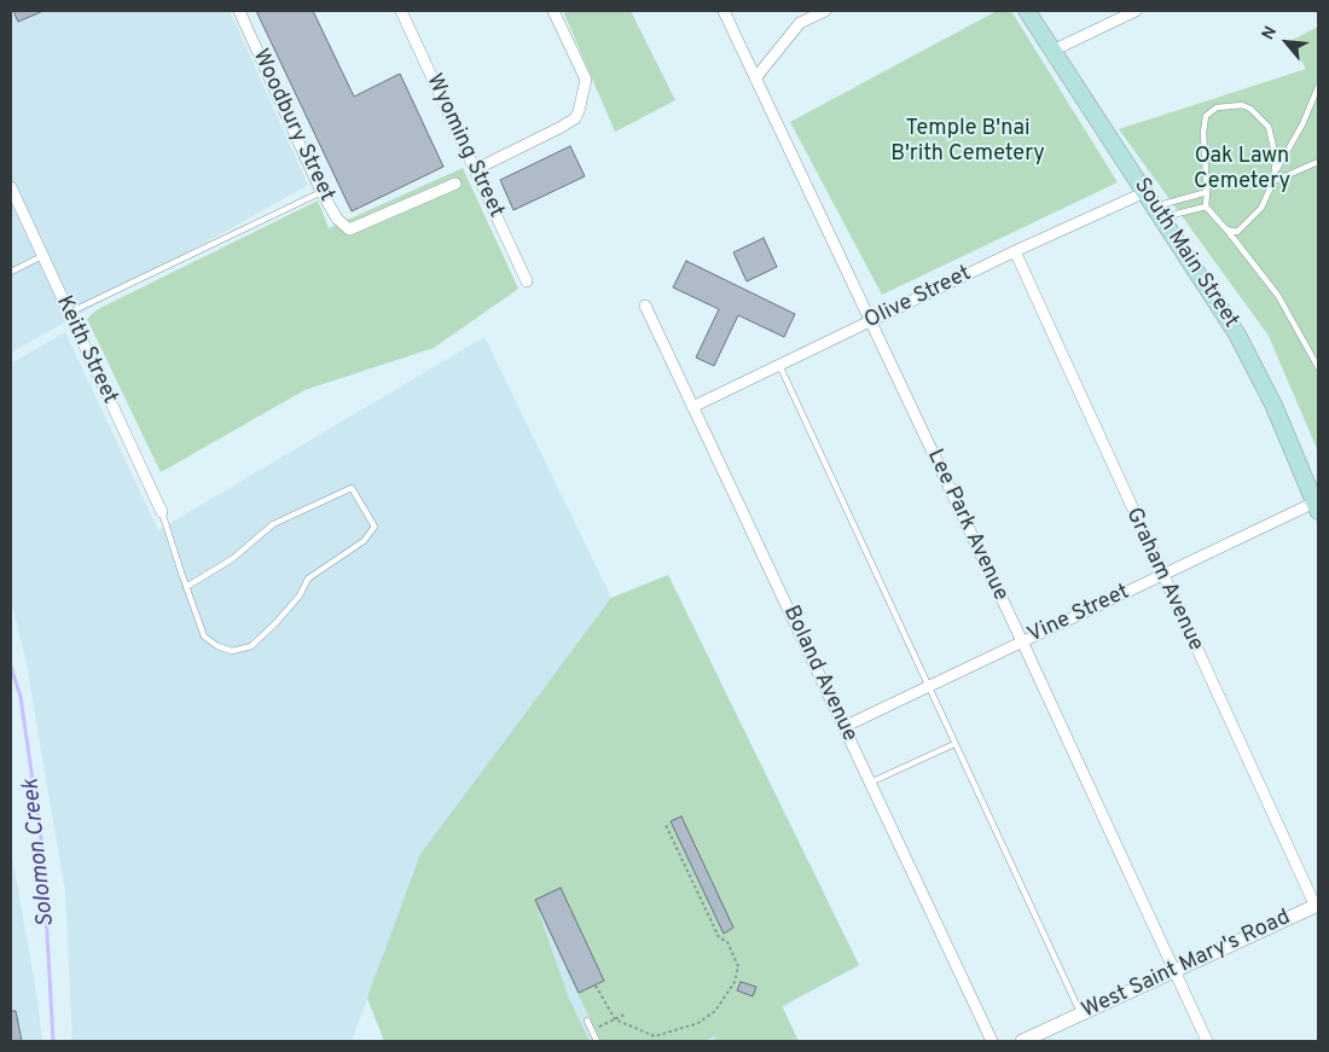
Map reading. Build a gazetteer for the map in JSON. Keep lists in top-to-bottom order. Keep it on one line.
{"streets":{"main road":["South Main Street"],"street":["Woodbury Street","Wyoming Street","Olive Street","Keith Street","Lee Park Avenue","Graham Avenue","Vine Street","Boland Avenue","West Saint Mary's Road"]},"crossings":[["South Main Street","Olive Street"],["South Main Street","Vine Street"],["Olive Street","Lee Park Avenue"],["Olive Street","Graham Avenue"],["Olive Street","Boland Avenue"],["Lee Park Avenue","Vine Street"],["Lee Park Avenue","West Saint Mary's Road"],["Graham Avenue","Vine Street"],["Graham Avenue","West Saint Mary's Road"],["Vine Street","Boland Avenue"]],"water":["Solomon Creek"],"parks":["Temple B'nai B'rith Cemetery","Oak Lawn Cemetery"],"north":"top left"}
